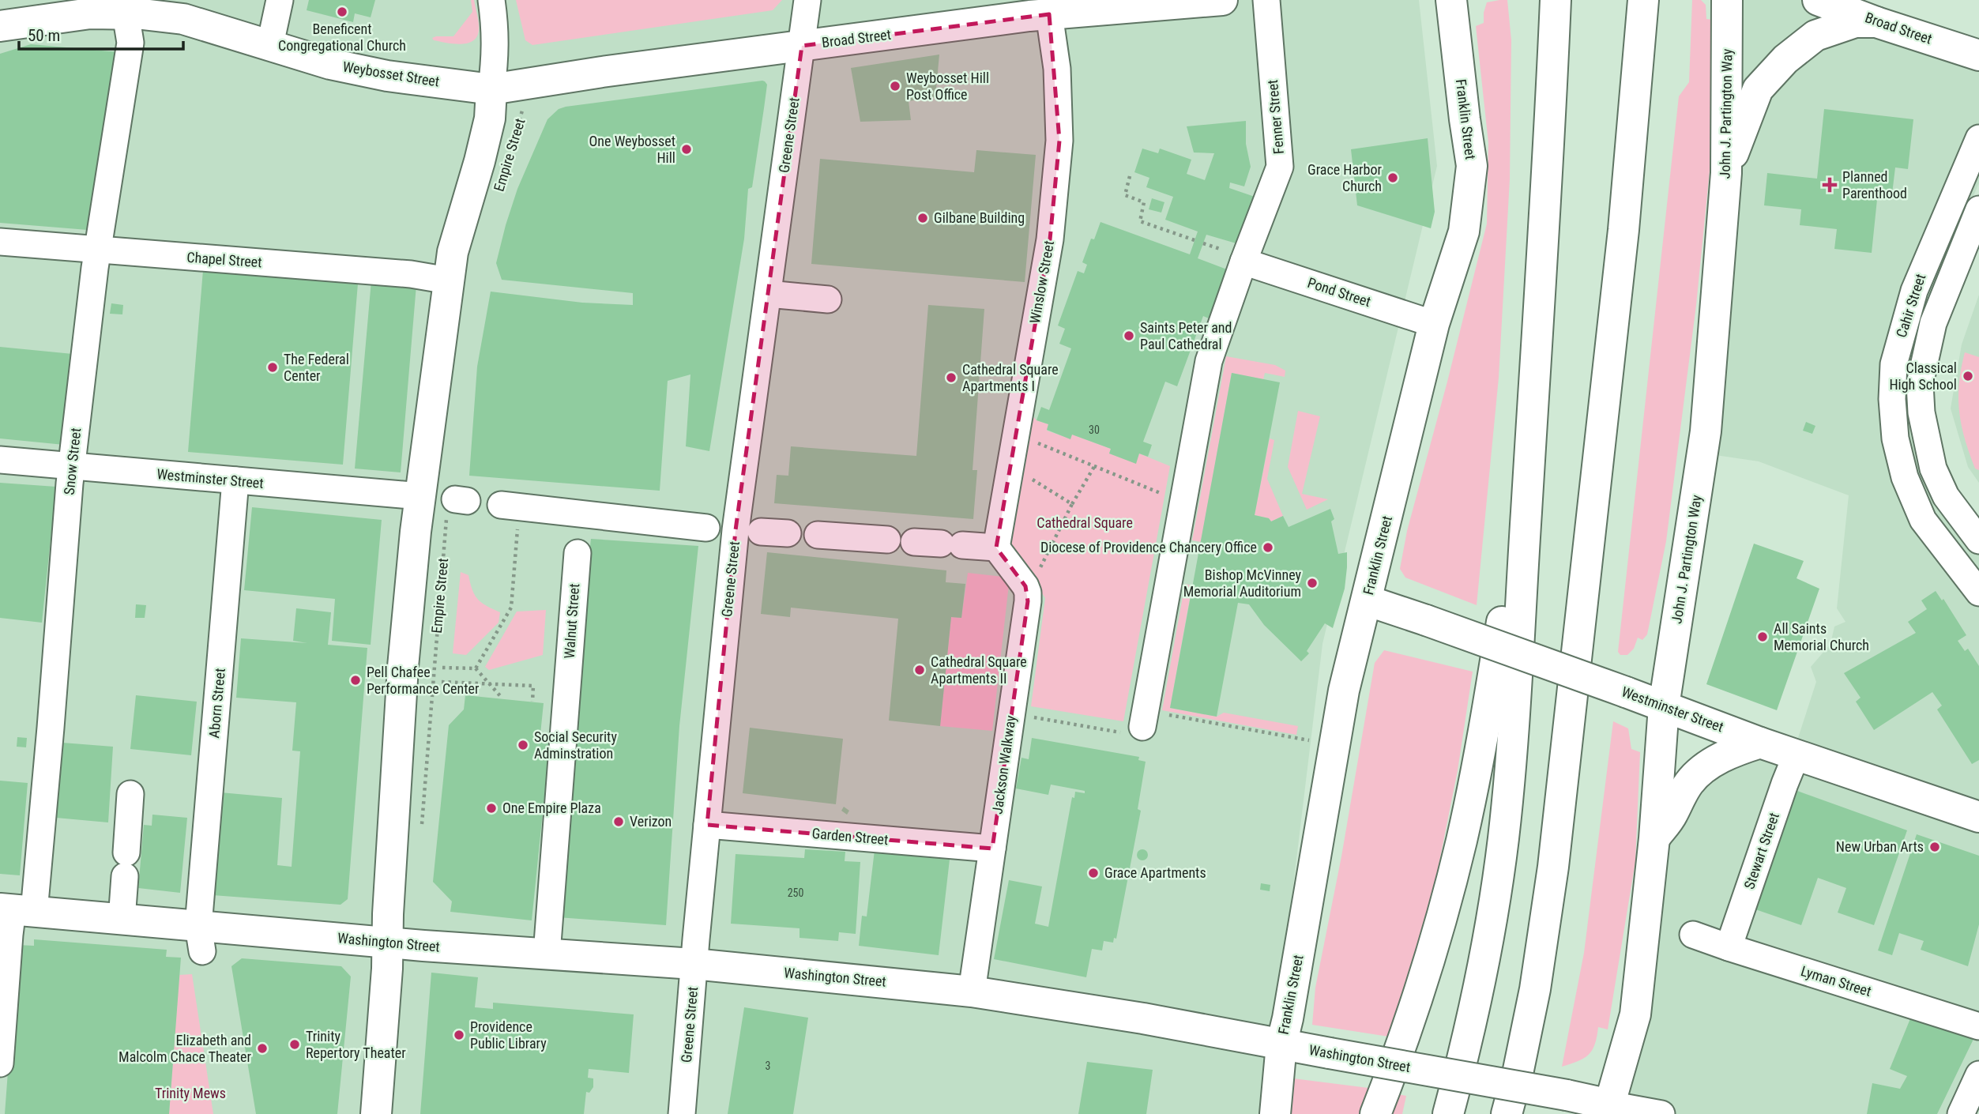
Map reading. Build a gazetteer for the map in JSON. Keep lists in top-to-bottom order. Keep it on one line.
{"streets":{"main road":["Broad Street","Weybosset Street","John J. Partington Way","Franklin Street","Empire Street","Westminster Street","Washington Street"],"street":["Fenner Street","Greene Street","Chapel Street","Winslow Street","Pond Street","Cahir Street","Snow Street","Walnut Street","Aborn Street","Jackson Walkway","Garden Street","Stewart Street","Lyman Street"]},"crossings":[["Broad Street","Weybosset Street"],["Broad Street","Greene Street"],["Broad Street","Empire Street"],["Broad Street","Winslow Street"],["Weybosset Street","Empire Street"],["Weybosset Street","Snow Street"],["John J. Partington Way","Westminster Street"],["John J. Partington Way","Washington Street"],["Fenner Street","Pond Street"],["Franklin Street","Pond Street"],["Franklin Street","Westminster Street"],["Franklin Street","Washington Street"],["Greene Street","Garden Street"],["Greene Street","Washington Street"],["Empire Street","Chapel Street"],["Empire Street","Westminster Street"],["Empire Street","Washington Street"],["Chapel Street","Snow Street"],["Snow Street","Westminster Street"],["Snow Street","Washington Street"],["Westminster Street","Aborn Street"],["Westminster Street","Stewart Street"],["Walnut Street","Washington Street"],["Aborn Street","Washington Street"],["Jackson Walkway","Garden Street"],["Jackson Walkway","Washington Street"],["Stewart Street","Lyman Street"]],"parks":["Cathedral Square","Trinity Mews"],"places":{"other":["Beneficent Congregational Church","Weybosset Hill Post Office","One Weybosset Hill","Grace Harbor Church","Gilbane Building","Saints Peter and Paul Cathedral","The Federal Center","Classical High School","Cathedral Square Apartments I","Diocese of Providence Chancery Office","Bishop McVinney Memorial Auditorium","All Saints Memorial Church","Cathedral Square Apartments II","Pell Chafee Performance Center","Social Security Adminstration","One Empire Plaza","Verizon","New Urban Arts","Grace Apartments","Providence Public Library","Trinity Repertory Theater","Elizabeth and Malcolm Chace Theater"],"health":["Planned Parenthood"]},"house_numbers":["30","250","3"],"scale_bar":"50 m"}
